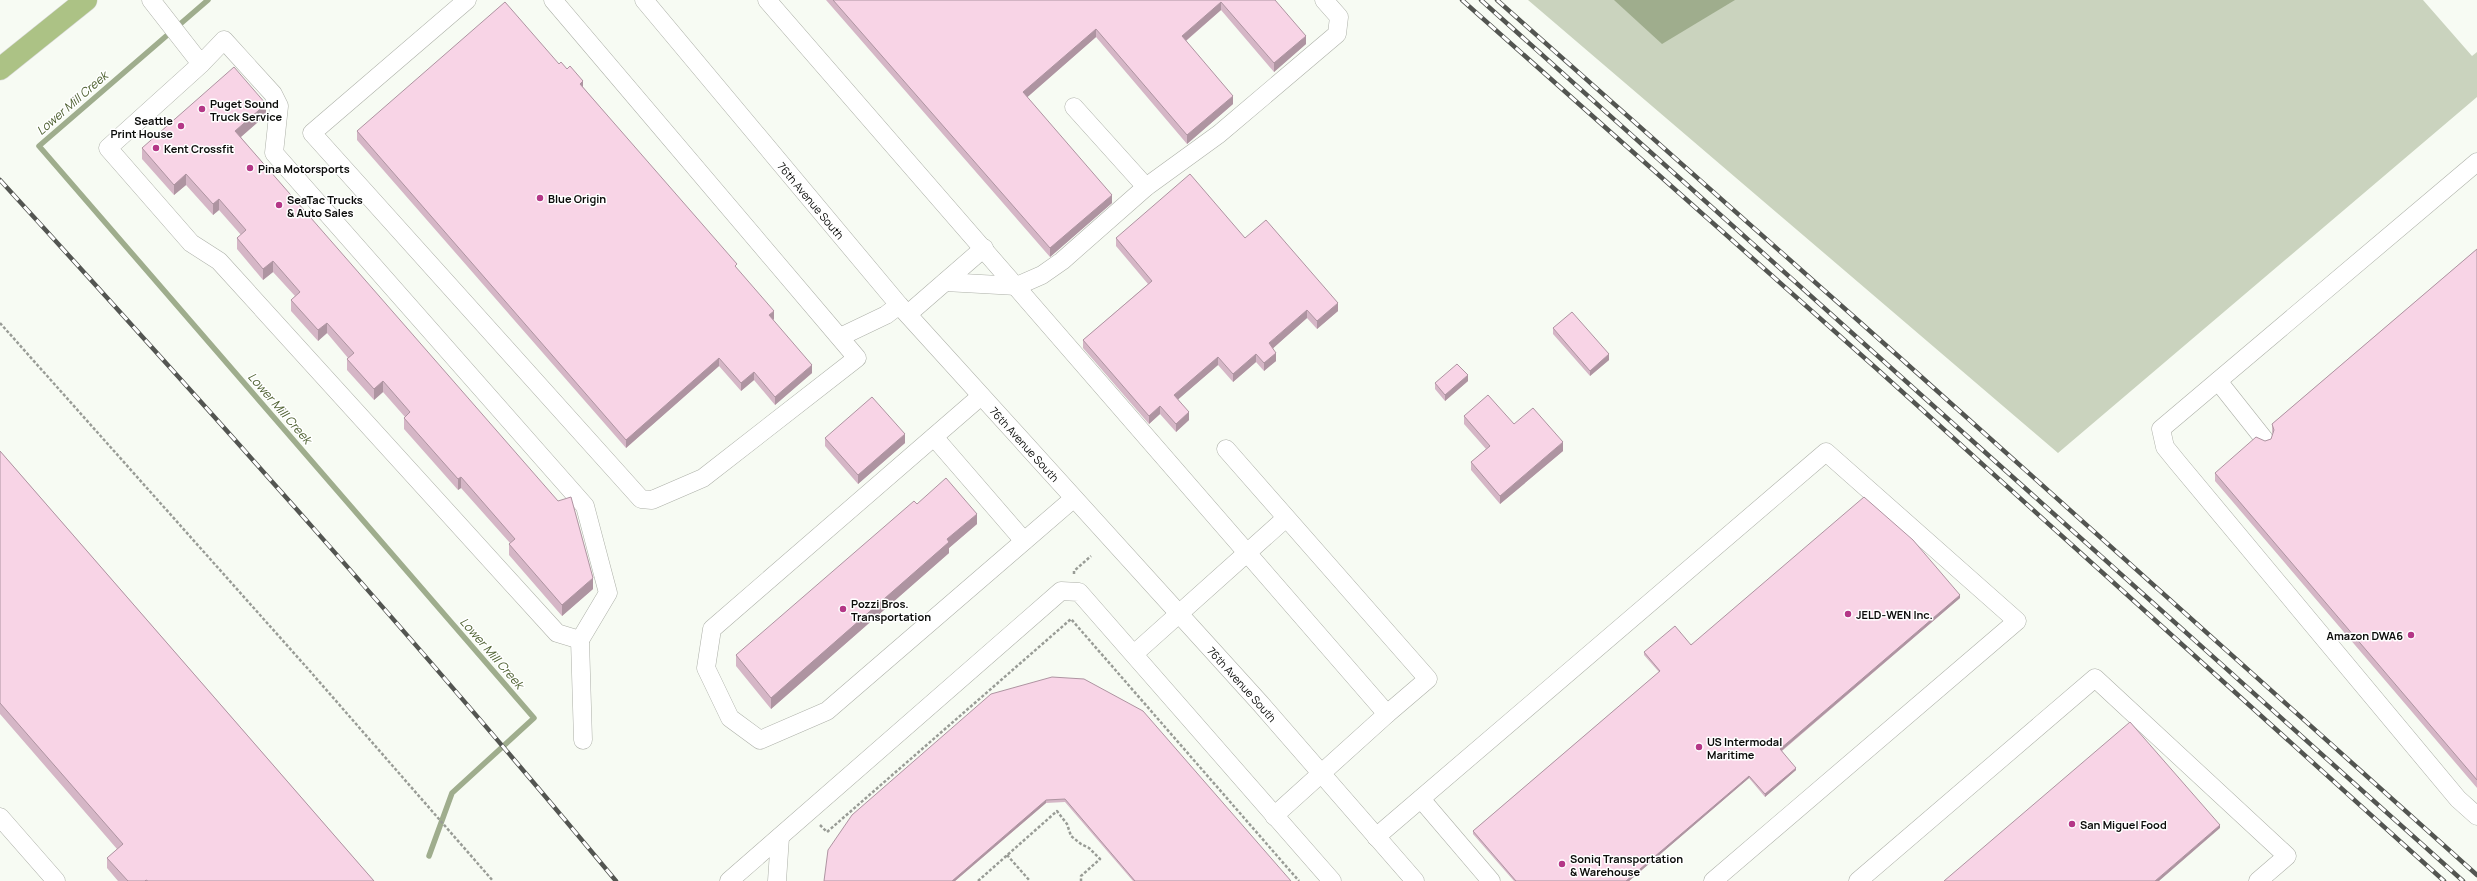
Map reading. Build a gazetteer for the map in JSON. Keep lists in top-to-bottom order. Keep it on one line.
{"streets":{"street":["76th Avenue South"]},"water":["Lower Mill Creek"],"places":["Puget Sound Truck Service","Seattle Print House","Kent Crossfit","Pina Motorsports","Blue Origin","SeaTac Trucks & Auto Sales","Pozzi Bros. Transportation","JELD-WEN Inc.","Amazon DWA6","US Intermodal Maritime","San Miguel Food","Soniq Transportation & Warehouse"]}
